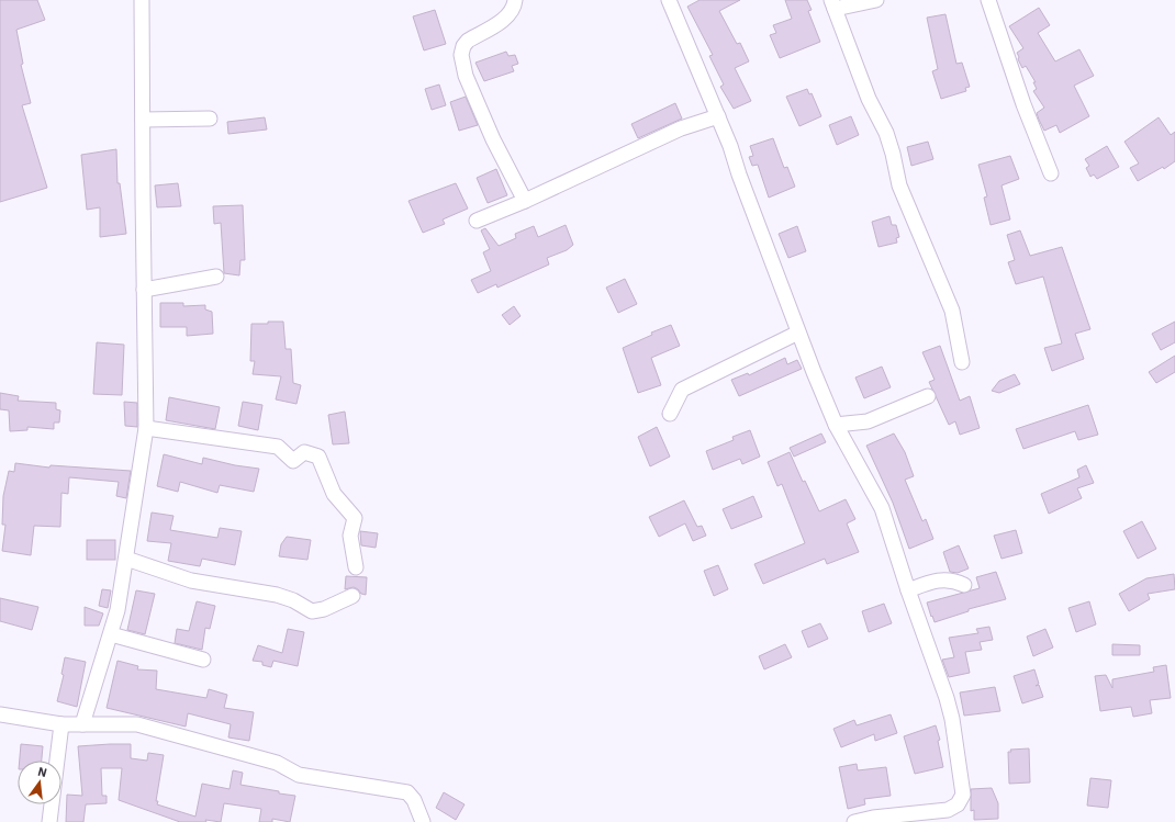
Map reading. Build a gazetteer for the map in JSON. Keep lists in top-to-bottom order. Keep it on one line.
{"north":"top"}
